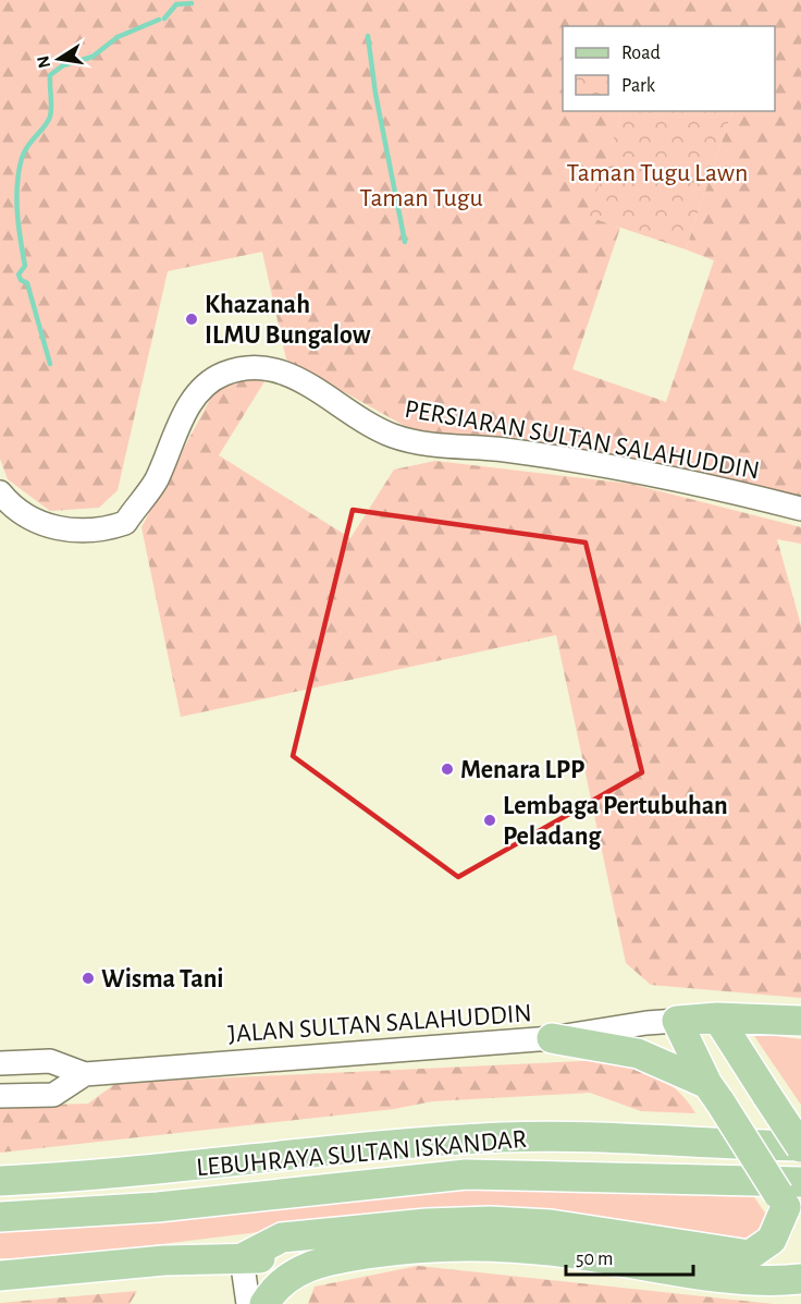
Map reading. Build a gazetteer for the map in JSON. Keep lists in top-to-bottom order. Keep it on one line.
{"streets":{"main road":["LEBUHRAYA SULTAN ISKANDAR"],"street":["PERSIARAN SULTAN SALAHUDDIN","JALAN SULTAN SALAHUDDIN"]},"parks":["Taman Tugu Lawn","Taman Tugu"],"places":["Khazanah ILMU Bungalow","Menara LPP","Lembaga Pertubuhan Peladang","Wisma Tani"],"legend":["Road","Park"],"scale_bar":"50 m","north":"left"}
